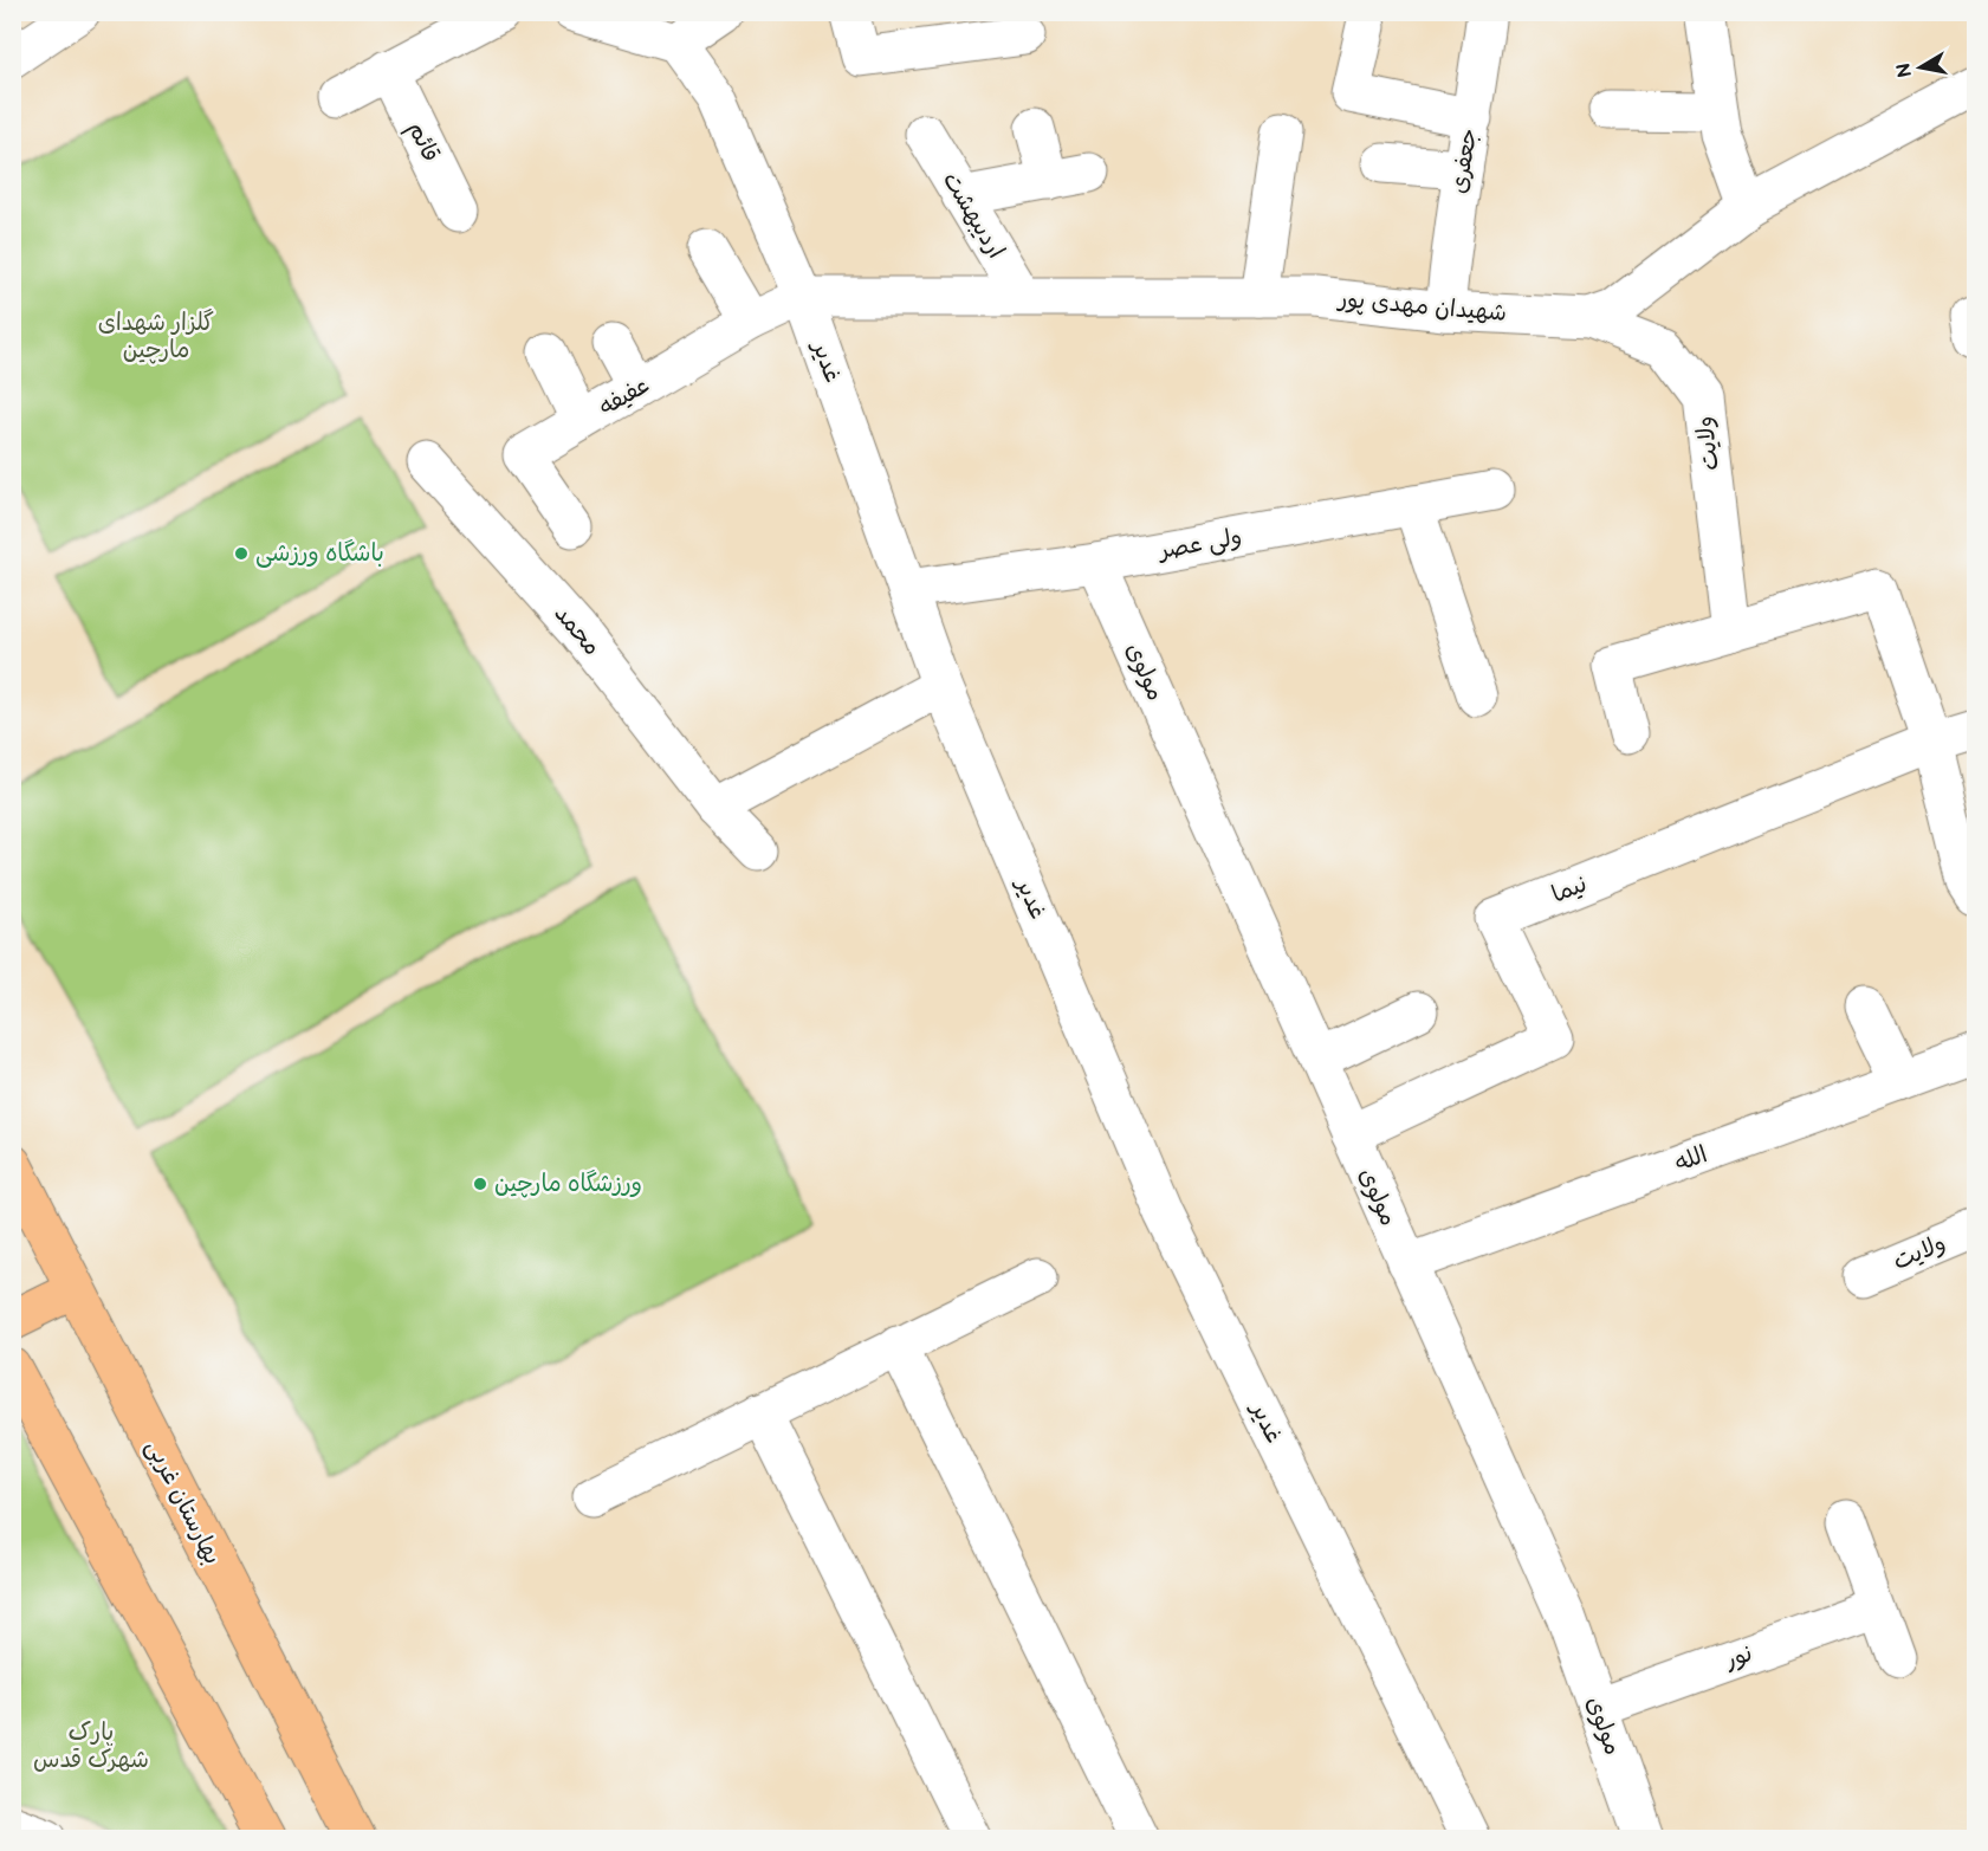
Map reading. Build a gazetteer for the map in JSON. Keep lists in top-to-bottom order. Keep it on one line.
{"streets":{"main road":["بهارستان غربی"],"street":["قائم","جعفری","اردیبهشت","شهیدان مهدی پور","غدیر","عفیفه","ولایت","ولی عصر","محمد","مولوی","نیما","الله","نور"]},"crossings":[["جعفری","شهیدان مهدی پور"],["اردیبهشت","شهیدان مهدی پور"],["شهیدان مهدی پور","غدیر"],["شهیدان مهدی پور","عفیفه"],["شهیدان مهدی پور","ولایت"],["غدیر","عفیفه"],["غدیر","ولی عصر"],["ولی عصر","مولوی"],["مولوی","نیما"],["مولوی","الله"],["مولوی","نور"]],"parks":["گلزار شهدای مارچین","پارک شهرک قدس"],"places":["باشگاه ورزشی","ورزشگاه مارچین"],"north":"left"}
